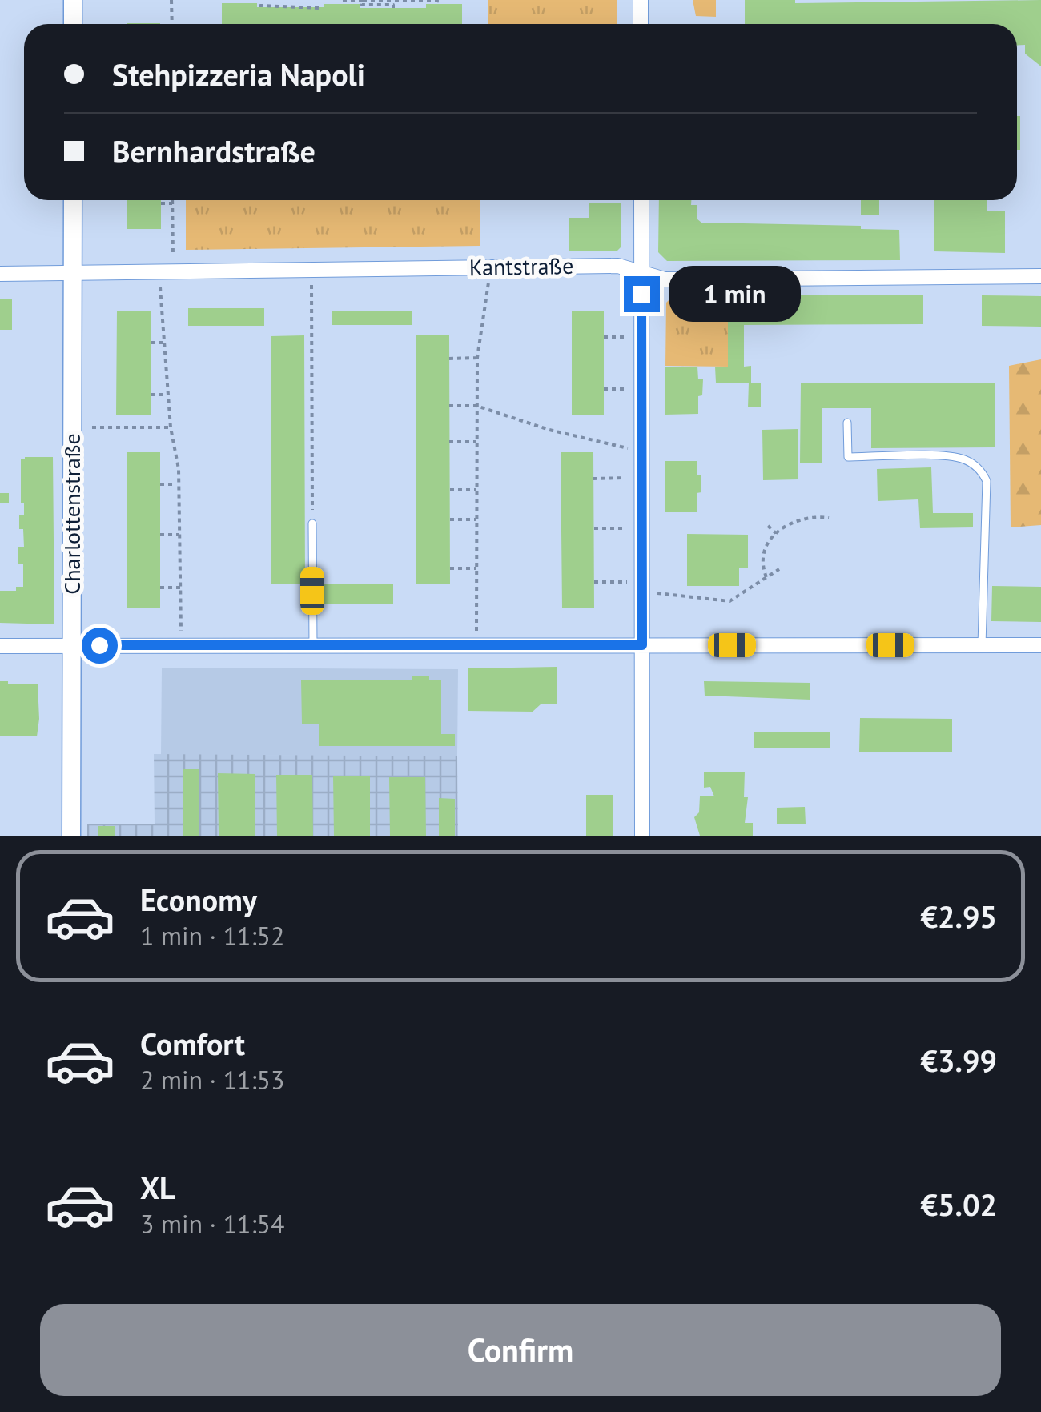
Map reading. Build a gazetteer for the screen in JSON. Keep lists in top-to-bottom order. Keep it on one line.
{"streets":{"street":["Kantstraße","Charlottenstraße"]},"crossings":[["Kantstraße","Charlottenstraße"]],"page":{"banner":["Stehpizzeria Napoli","Bernhardstraße"],"bubble":"1 min","list":[{"name":"Economy","note":"1 min · 11:52","value":"€2.95"},{"name":"Comfort","note":"2 min · 11:53","value":"€3.99"},{"name":"XL","note":"3 min · 11:54","value":"€5.02"}],"buttons":"Confirm"}}
